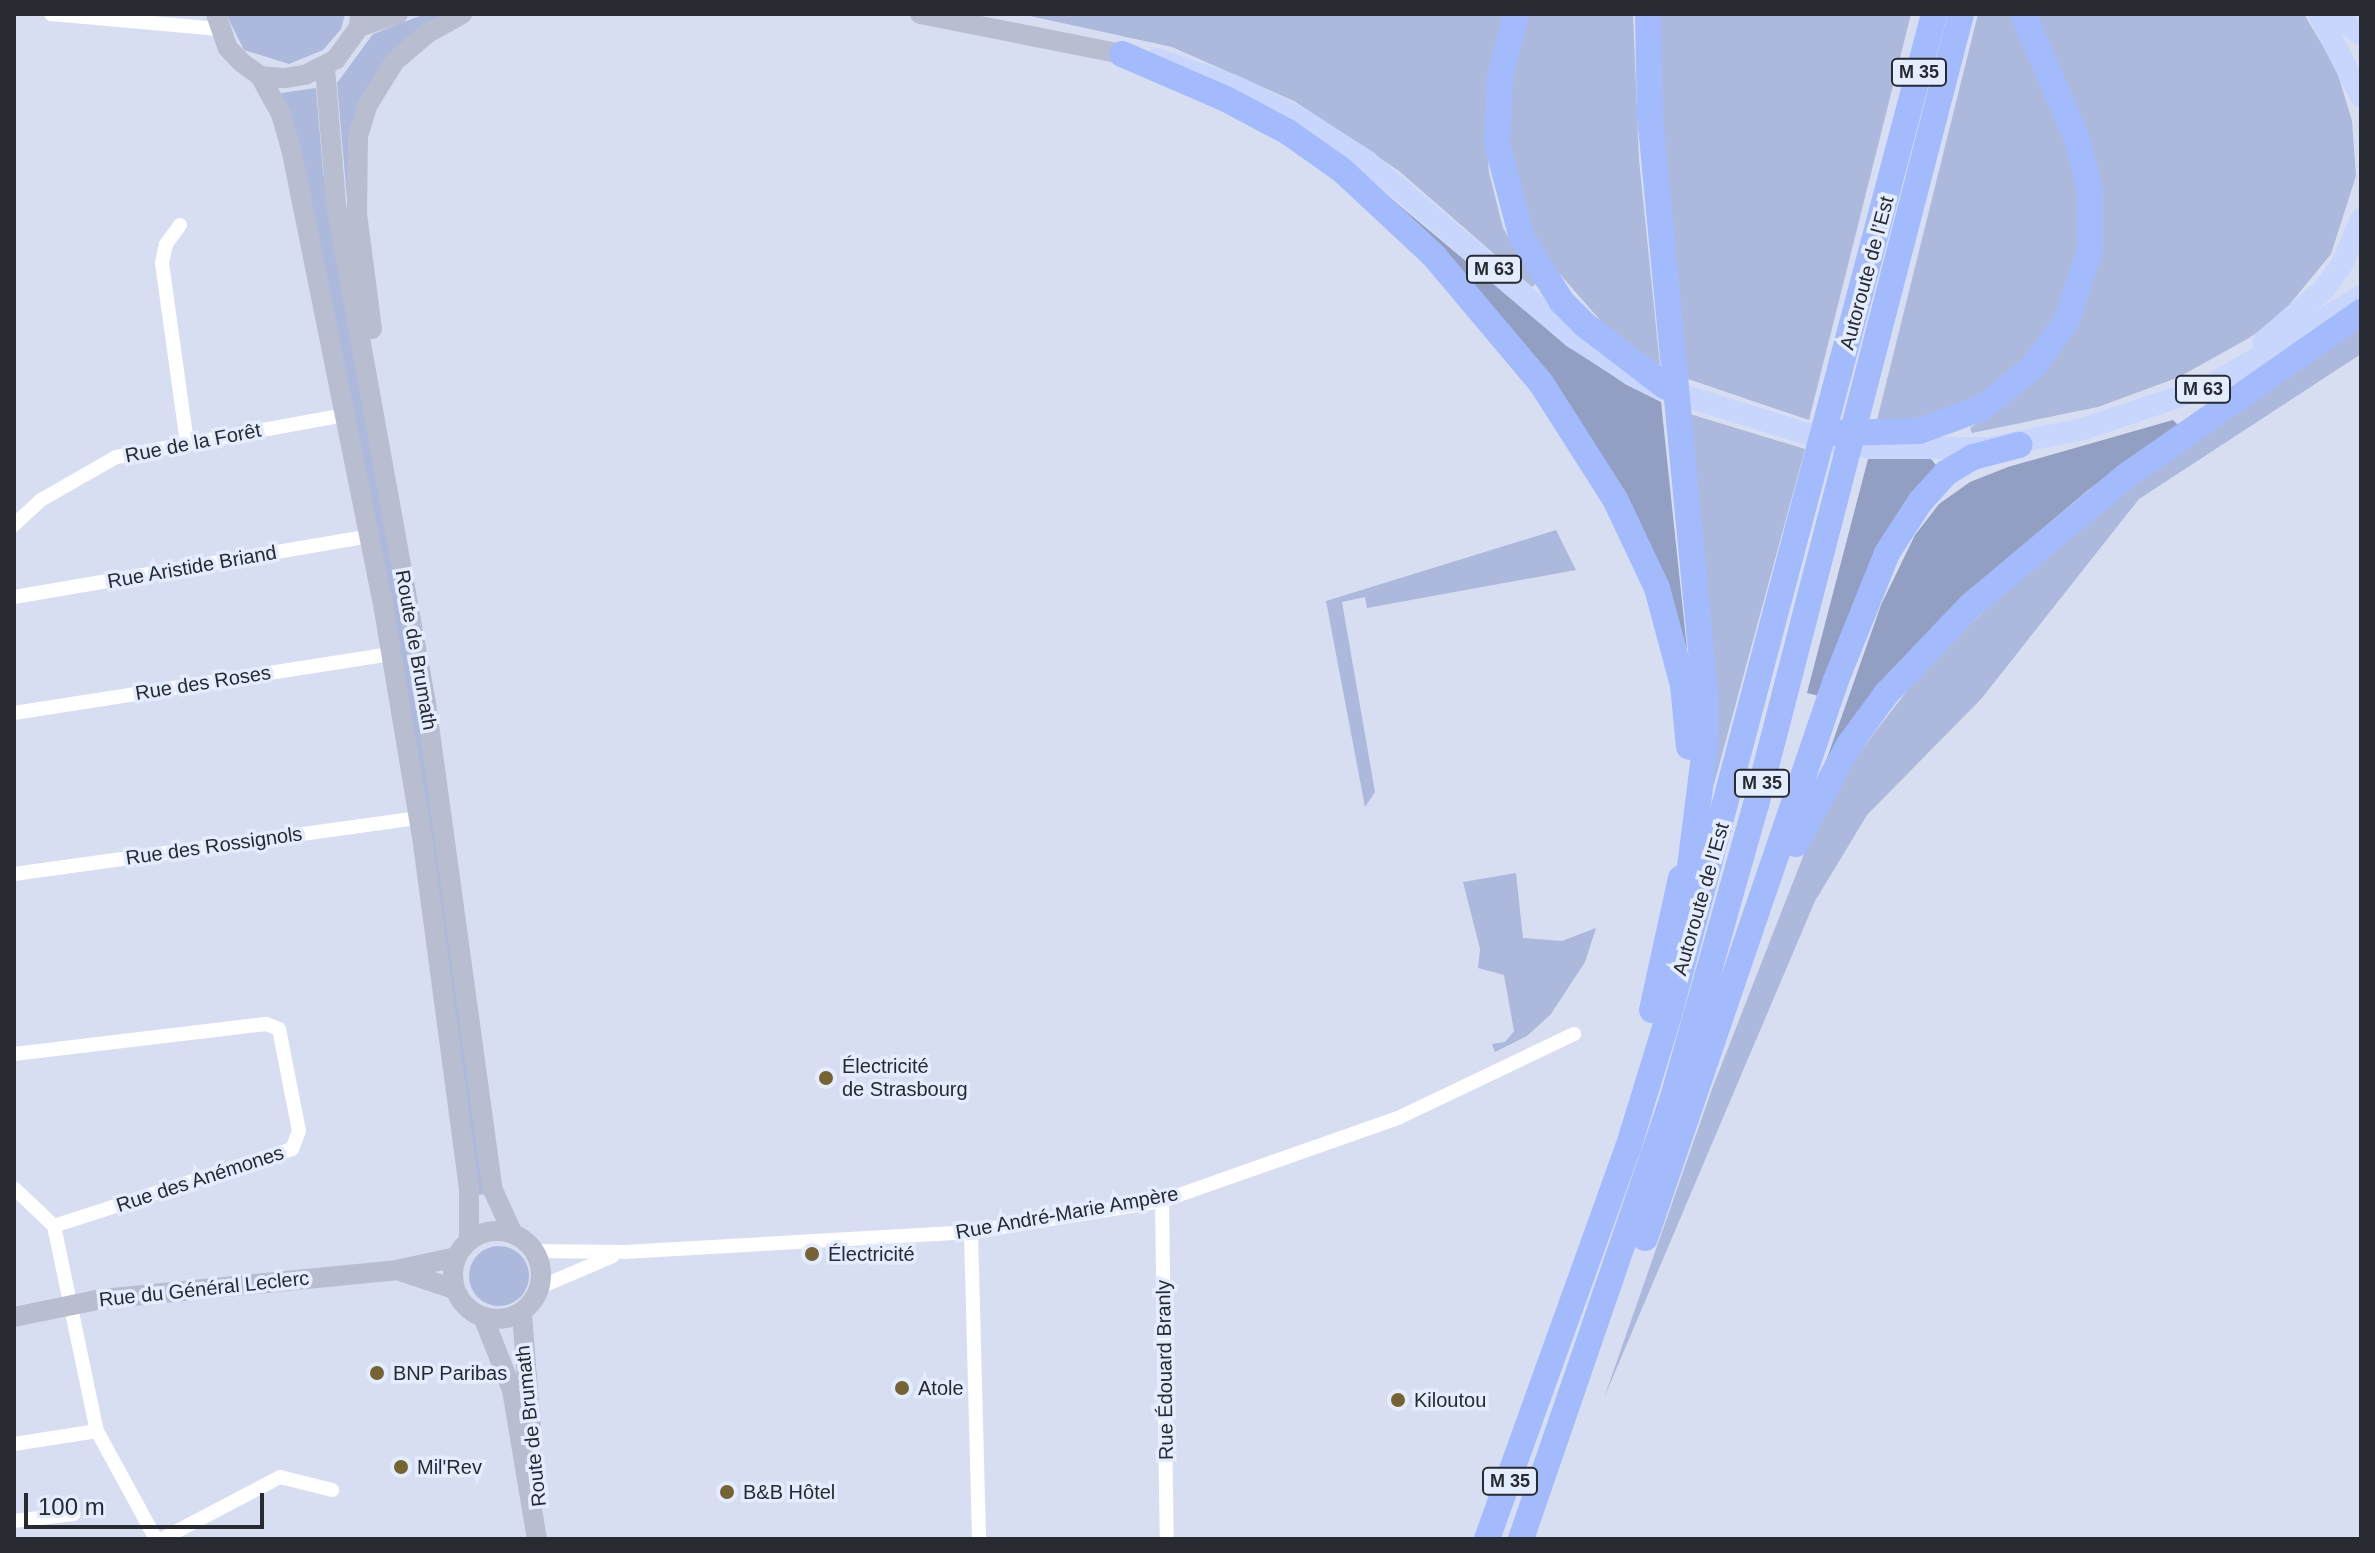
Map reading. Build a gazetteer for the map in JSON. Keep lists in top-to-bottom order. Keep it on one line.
{"streets":{"highway":["M 35","Autoroute de l’Est"],"main road":["M 63","Route de Brumath","Rue du Général Leclerc"],"street":["Rue de la Forêt","Rue Aristide Briand","Rue des Roses","Rue des Rossignols","Rue des Anémones","Rue André-Marie Ampère","Rue Édouard Branly"]},"crossings":[["Rue de la Forêt","Route de Brumath"],["Rue Aristide Briand","Route de Brumath"],["Route de Brumath","Rue des Roses"],["Route de Brumath","Rue des Rossignols"],["Route de Brumath","Rue André-Marie Ampère"],["Route de Brumath","Rue du Général Leclerc"],["Rue André-Marie Ampère","Rue du Général Leclerc"],["Rue André-Marie Ampère","Rue Édouard Branly"]],"places":["Électricité de Strasbourg","Électricité","BNP Paribas","Atole","Kiloutou","Mil'Rev","B&B Hôtel"],"scale_bar":"100 m"}
